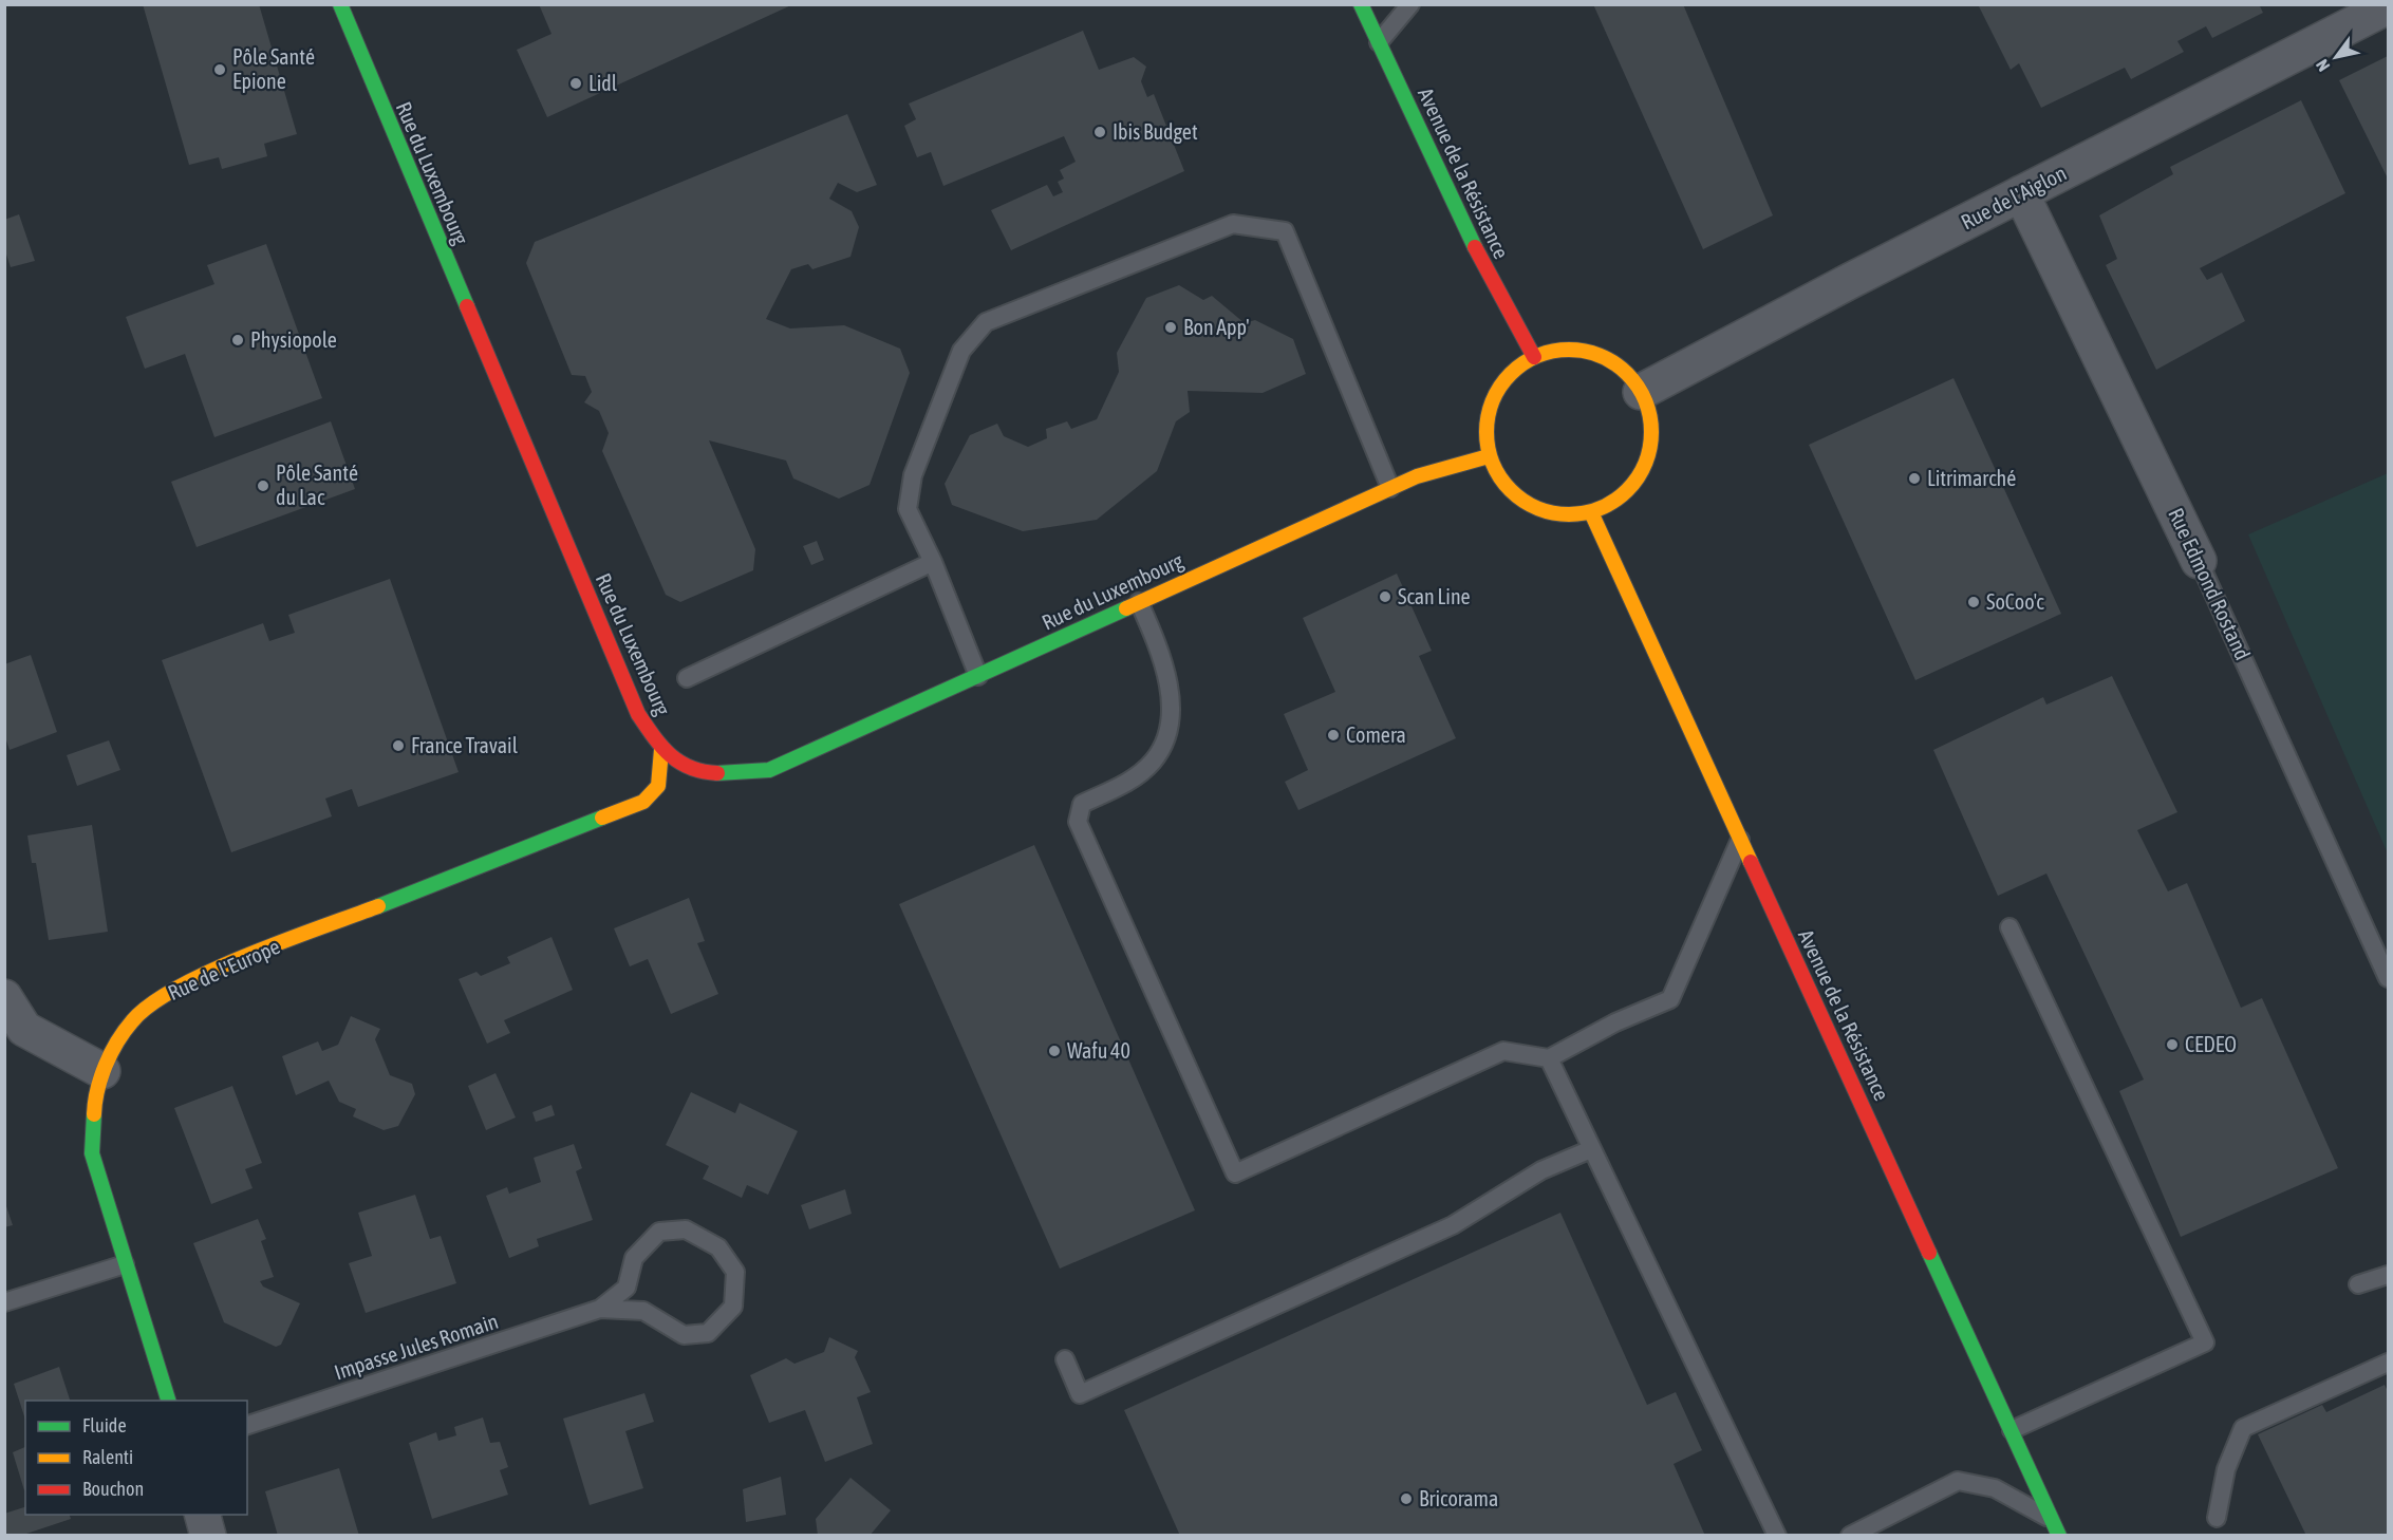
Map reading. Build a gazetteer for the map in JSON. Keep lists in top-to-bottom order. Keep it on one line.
{"streets":{"street":["Rue du Luxembourg","Avenue de la Résistance","Rue de l'Aiglon","Rue Edmond Rostand","Rue de l'Europe"],"lane":["Impasse Jules Romain"]},"crossings":[["Rue du Luxembourg","Avenue de la Résistance"],["Rue du Luxembourg","Rue de l'Aiglon"],["Rue du Luxembourg","Rue de l'Europe"],["Avenue de la Résistance","Rue de l'Aiglon"],["Rue de l'Aiglon","Rue Edmond Rostand"]],"places":["Pôle Santé Epione","Lidl","Ibis Budget","Bon App'","Physiopole","Litrimarché","Pôle Santé du Lac","Scan Line","SoCoo'c","Comera","France Travail","CEDEO","Wafu 40","Bricorama"],"legend":["Fluide","Ralenti","Bouchon"],"north":"bottom left"}
